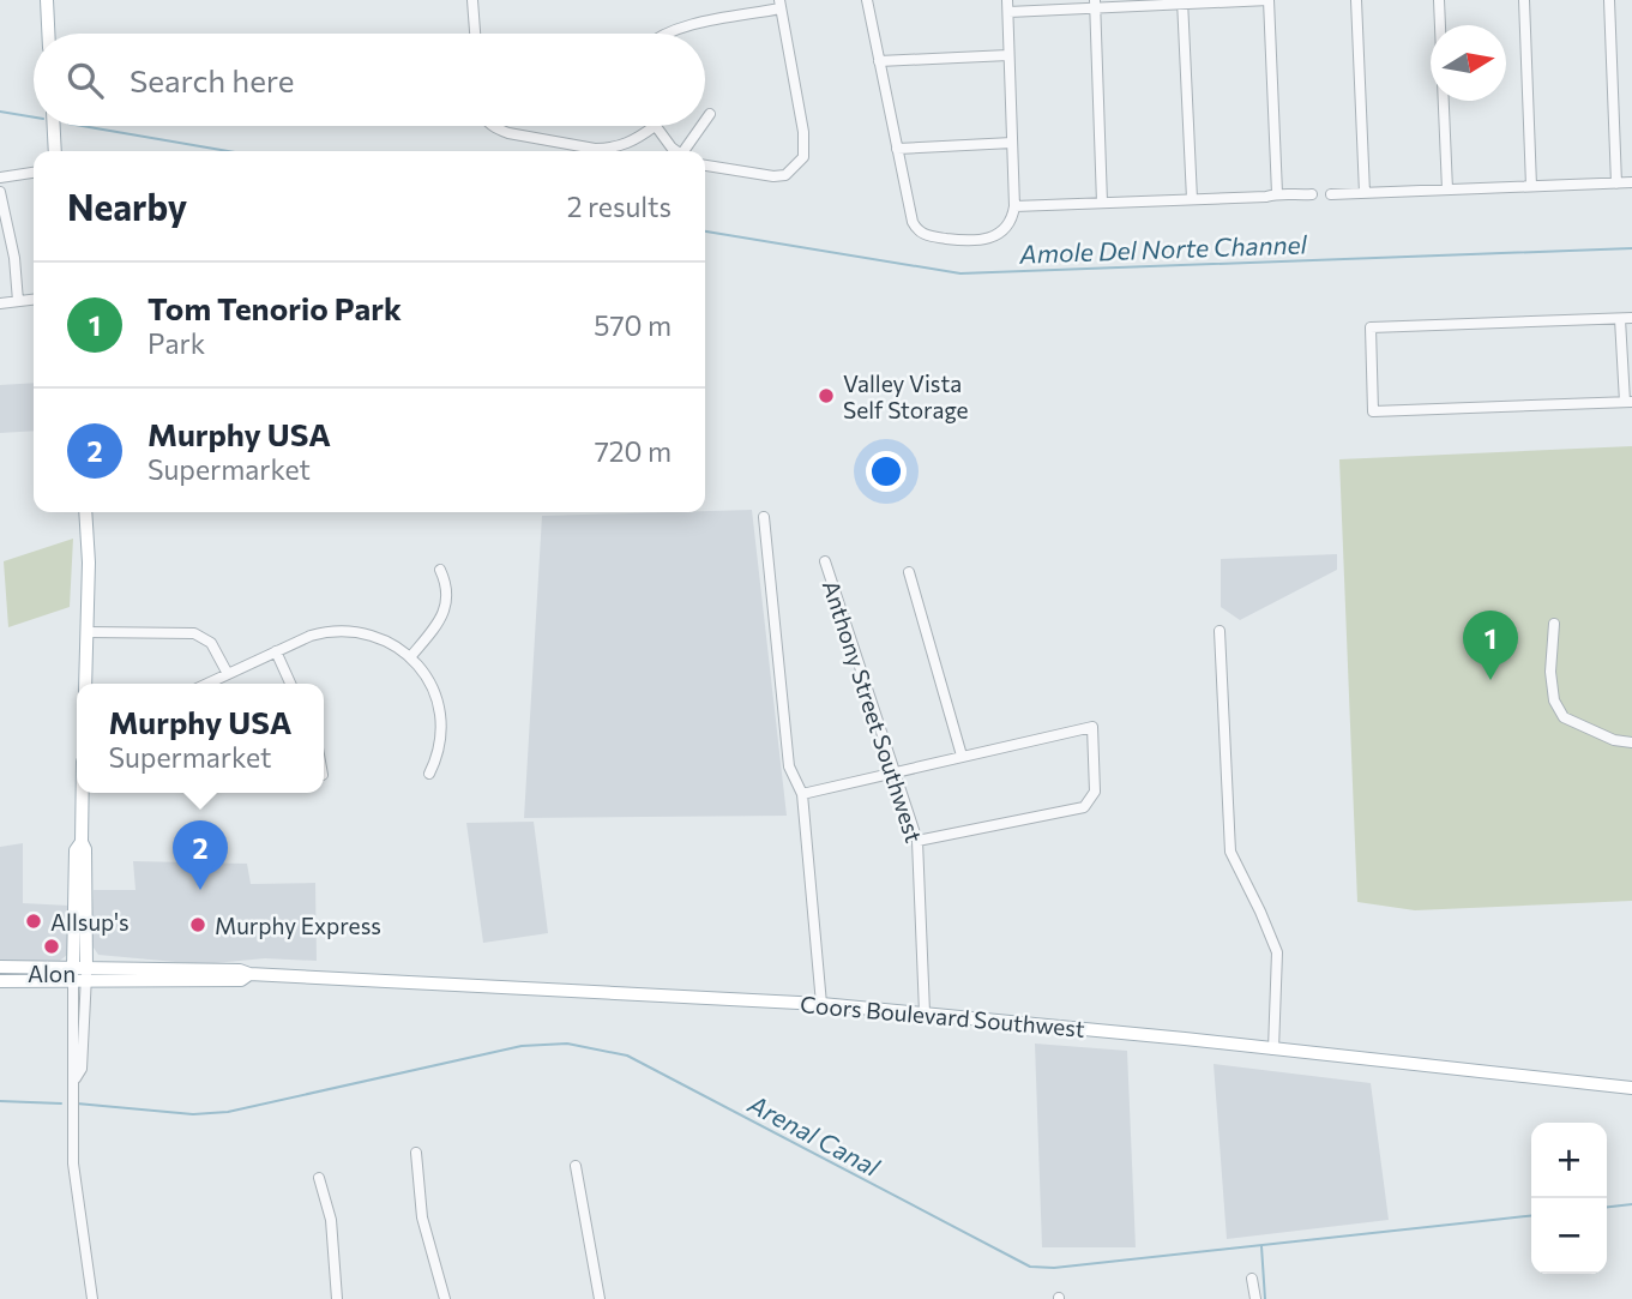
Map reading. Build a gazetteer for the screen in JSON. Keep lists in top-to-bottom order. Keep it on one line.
{"streets":{"main road":["Coors Boulevard Southwest"],"street":["Anthony Street Southwest"]},"crossings":[["Anthony Street Southwest","Coors Boulevard Southwest"]],"water":["Amole Del Norte Channel","Arenal Canal"],"places":["Valley Vista Self Storage","Allsup's","Murphy Express","Alon"],"north":"right","page":{"search":"Search here","heading":["Nearby","2 results"],"list":[{"mark":"1","name":"Tom Tenorio Park","note":"Park","value":"570 m"},{"mark":"2","name":"Murphy USA","note":"Supermarket","value":"720 m"}],"pins":["1","2"],"popup":["Murphy USA","Supermarket"],"map_buttons":["+","−"]}}
